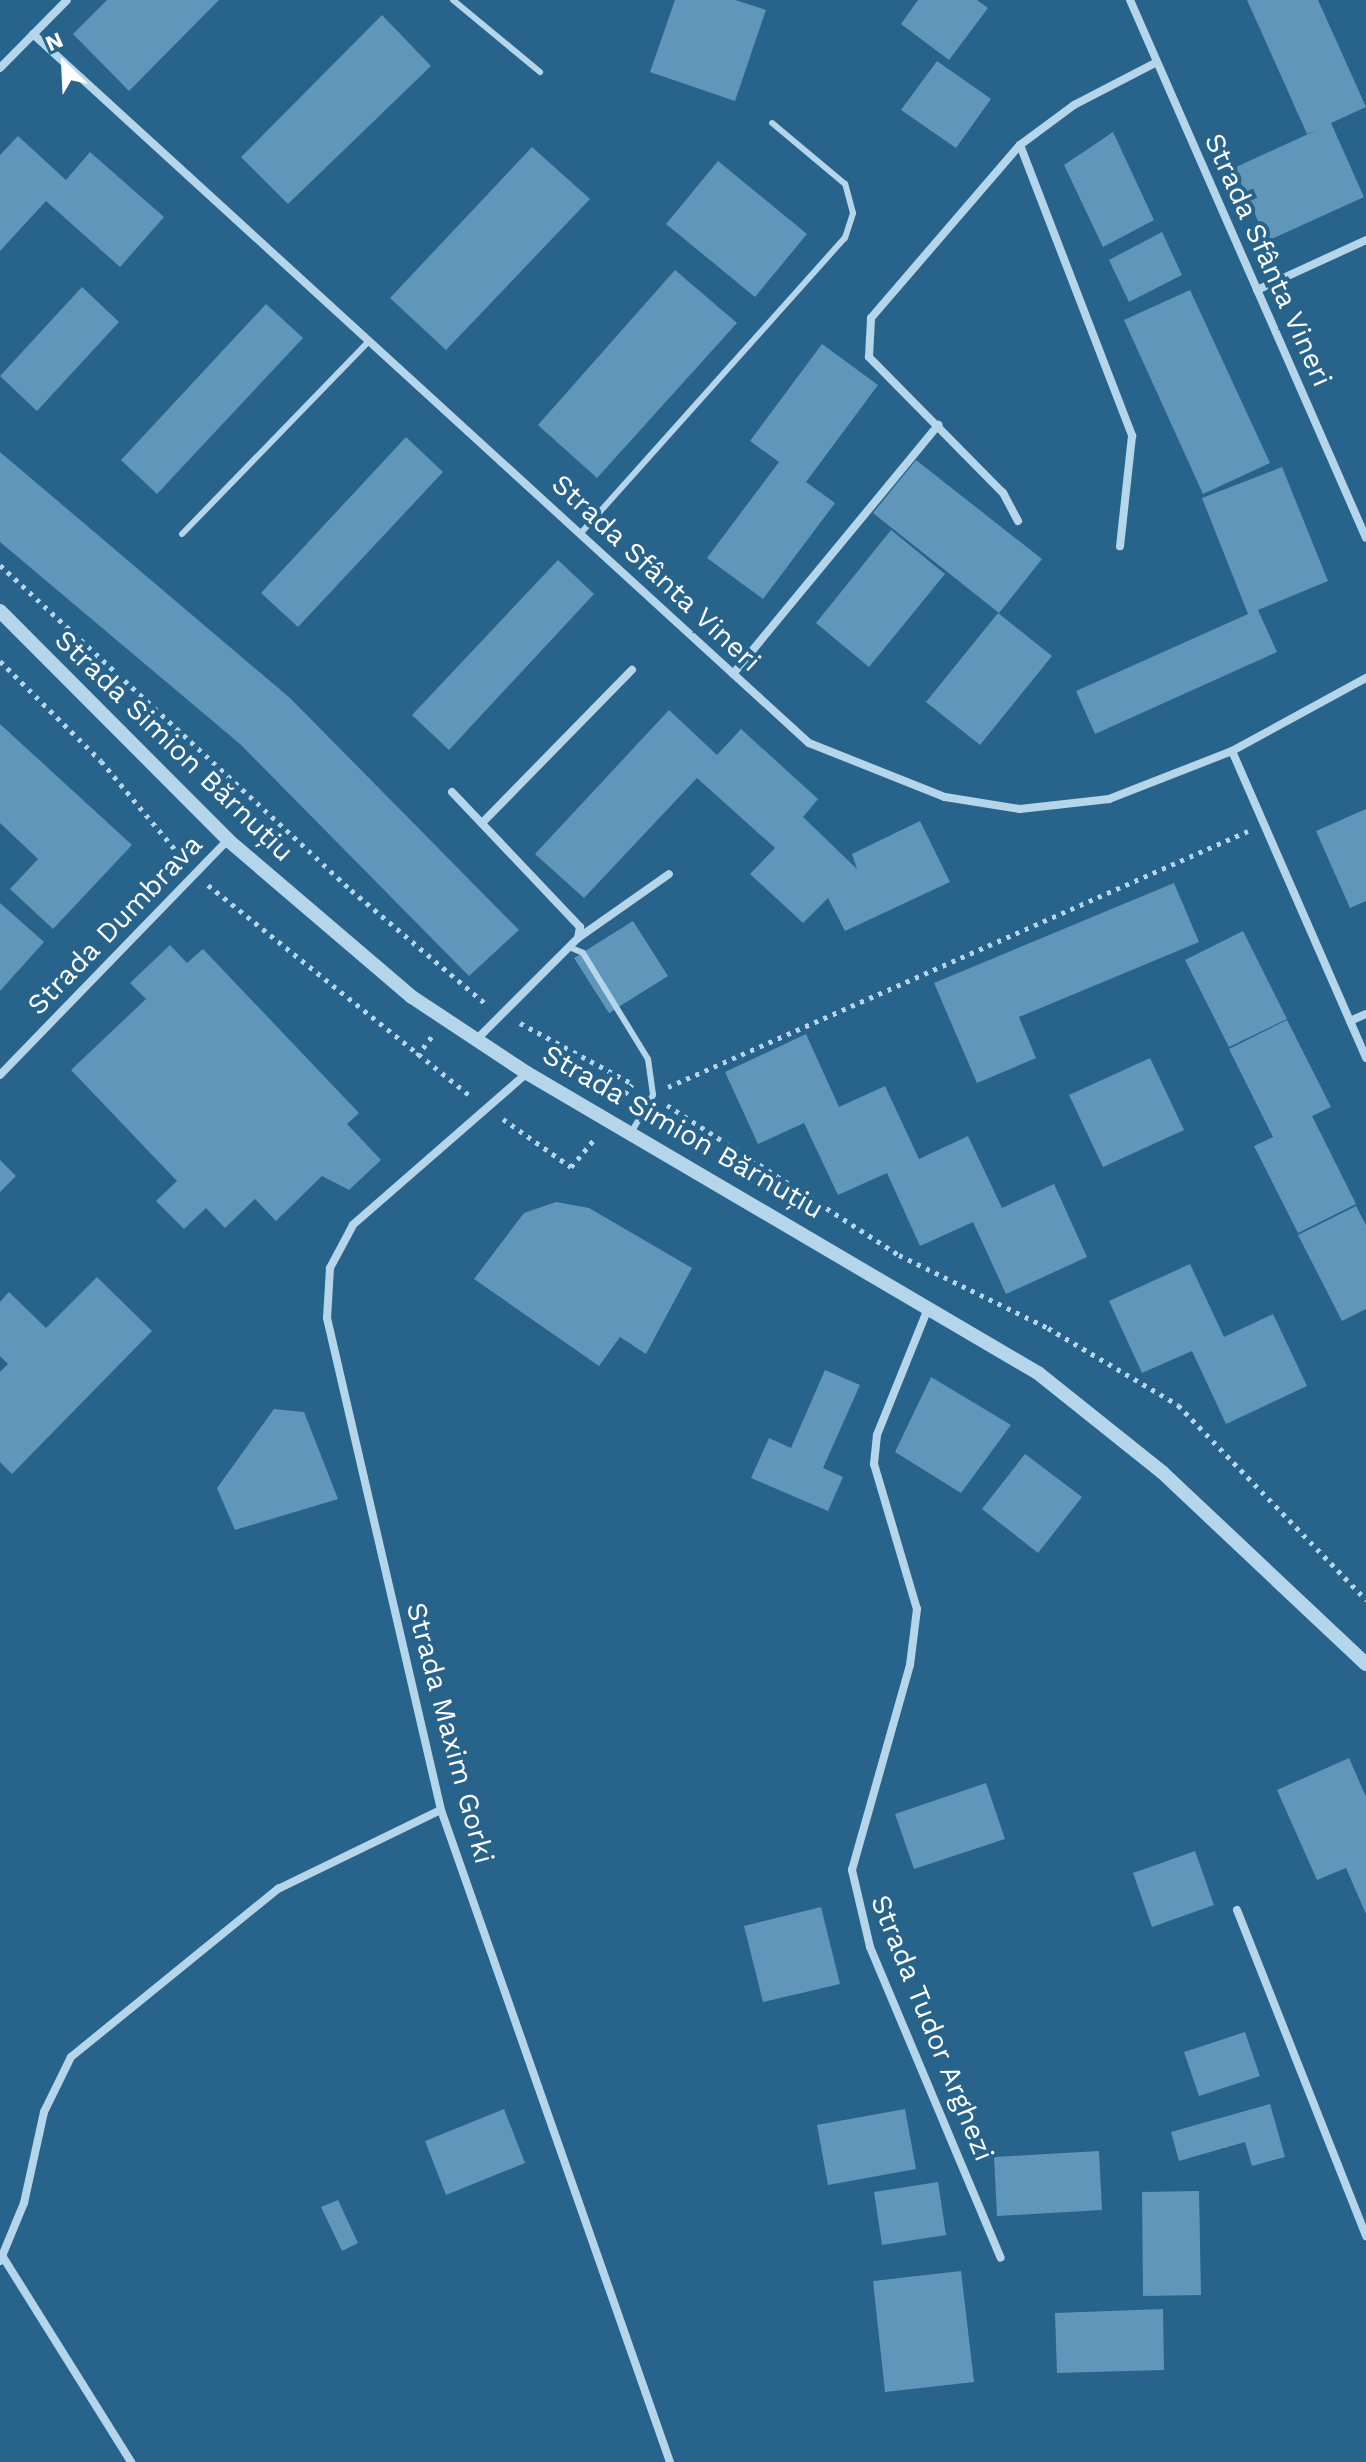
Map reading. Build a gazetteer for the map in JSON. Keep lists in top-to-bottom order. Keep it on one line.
{"streets":{"street":["Strada Sfânta Vineri","Strada Simion Bărnuțiu","Strada Dumbrava","Strada Maxim Gorki","Strada Tudor Arghezi"]},"crossings":[["Strada Simion Bărnuțiu","Strada Dumbrava"],["Strada Simion Bărnuțiu","Strada Maxim Gorki"],["Strada Simion Bărnuțiu","Strada Tudor Arghezi"]],"north":"top left"}
